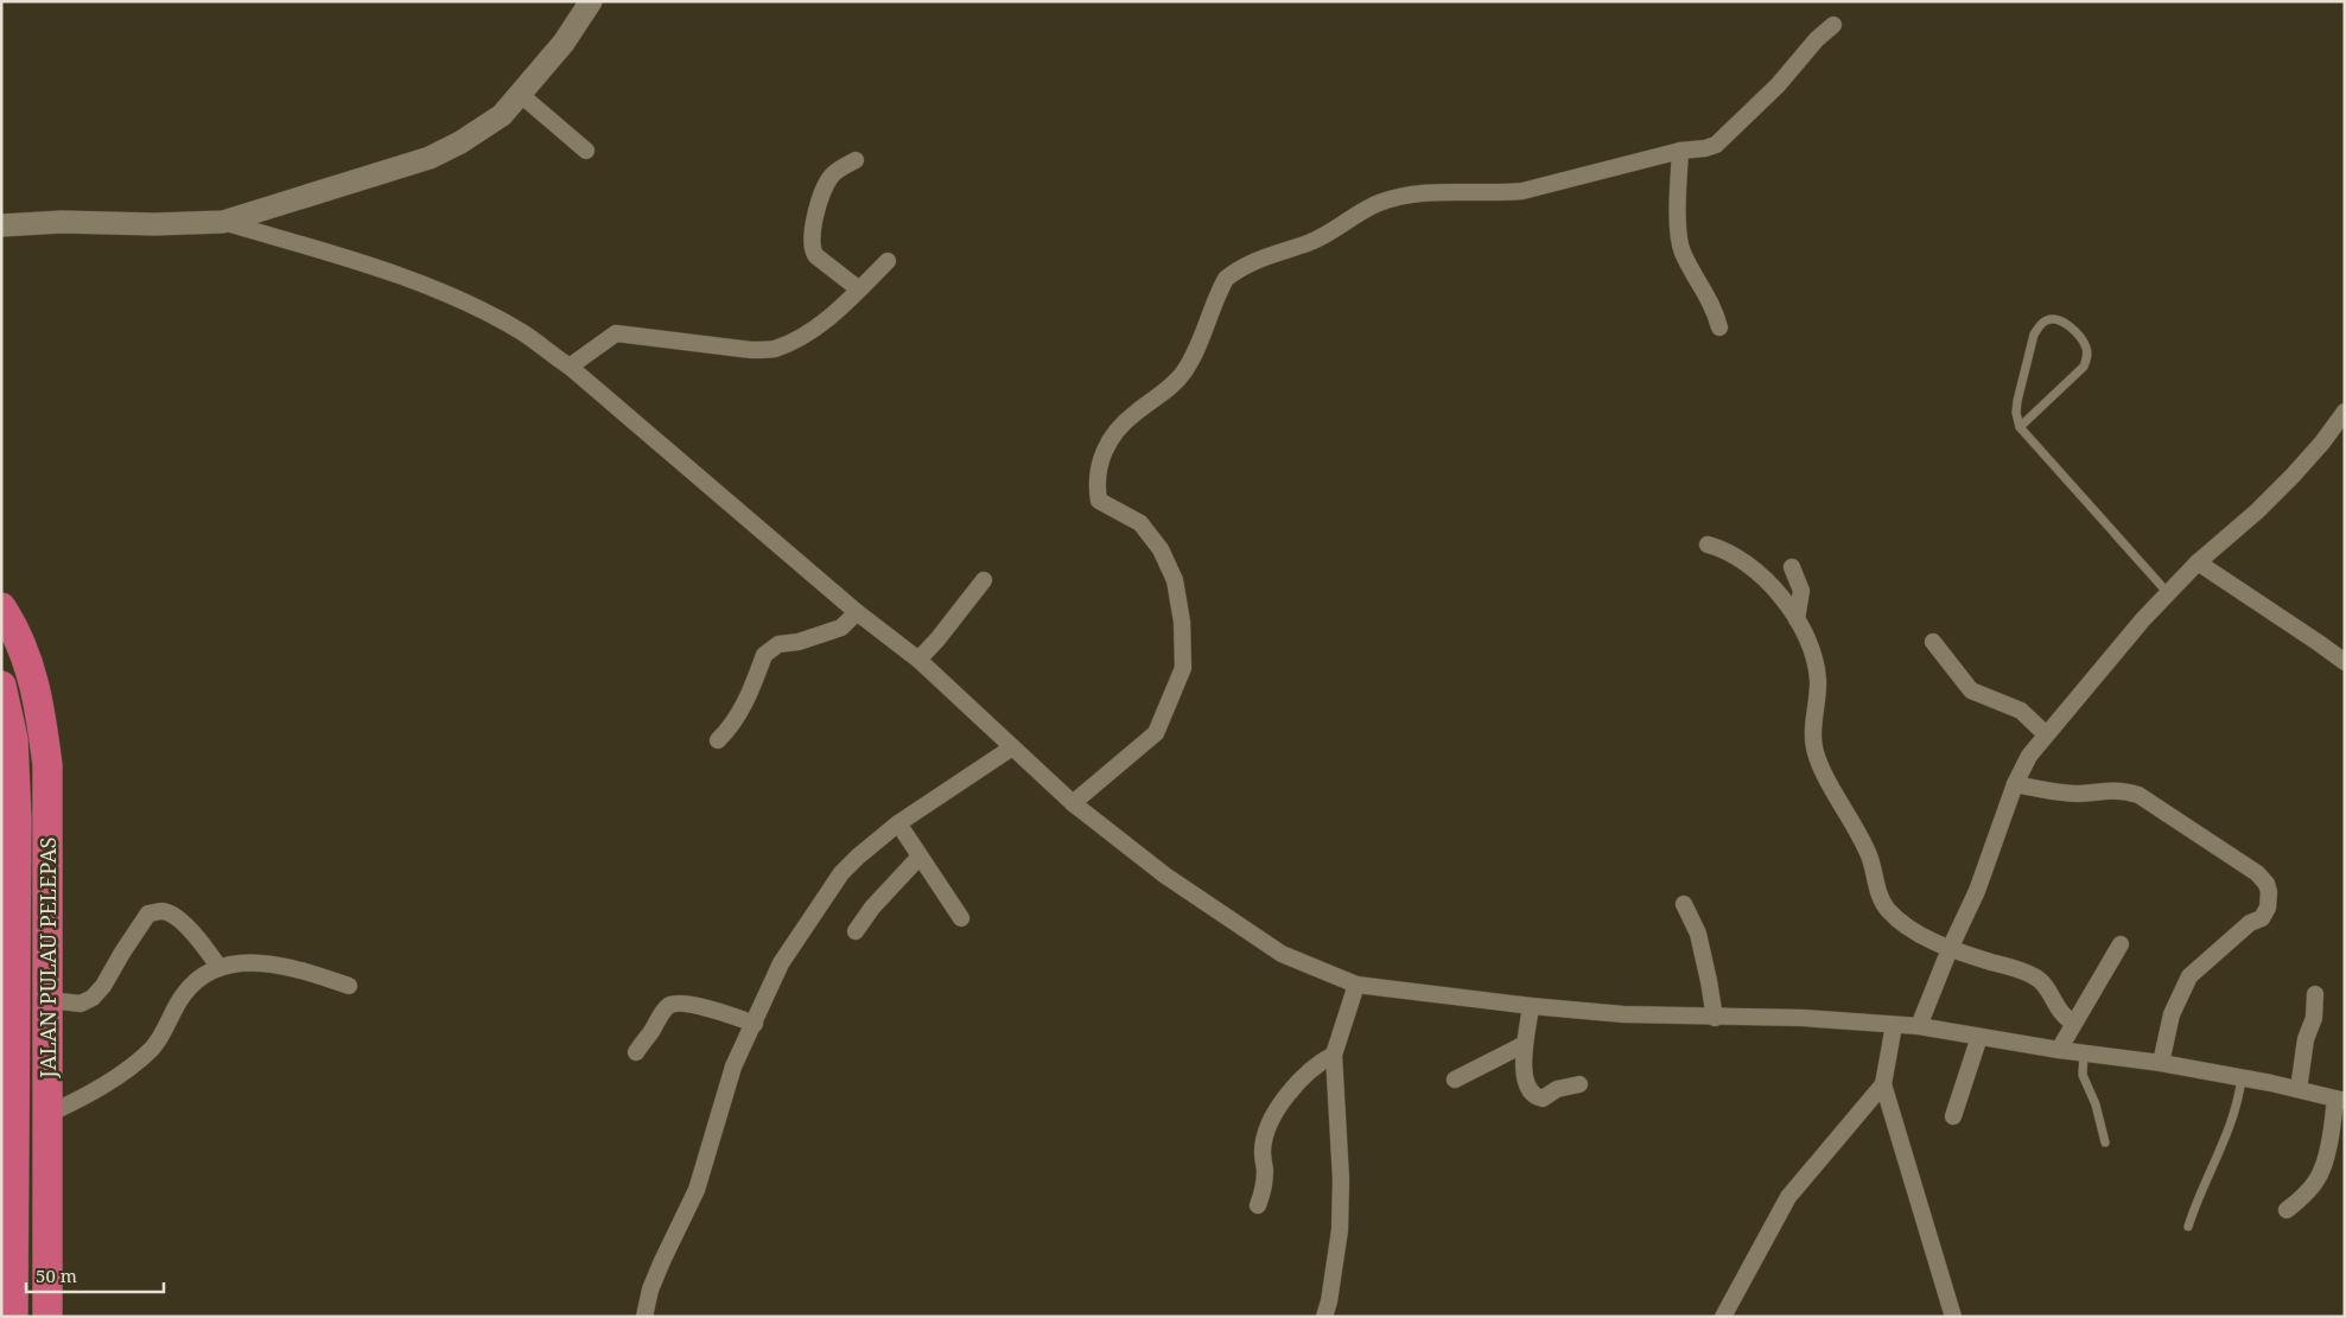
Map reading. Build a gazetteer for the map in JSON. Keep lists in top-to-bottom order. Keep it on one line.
{"streets":{"highway":["JALAN PULAU PELEPAS"]},"scale_bar":"50 m"}
